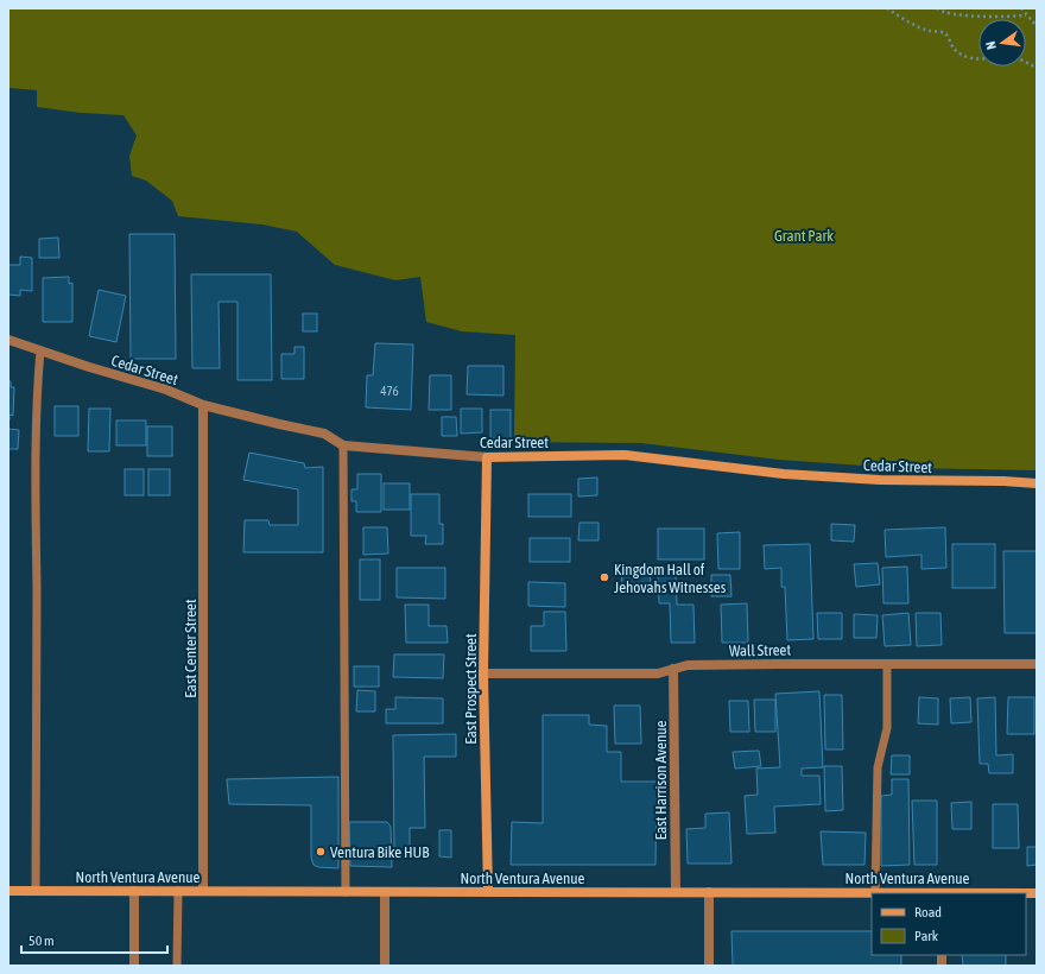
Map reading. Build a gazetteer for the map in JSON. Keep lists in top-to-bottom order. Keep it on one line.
{"streets":{"main road":["Cedar Street","East Prospect Street","North Ventura Avenue"],"street":["East Center Street","Wall Street","East Harrison Avenue"]},"crossings":[["Cedar Street","East Center Street"],["Cedar Street","East Prospect Street"],["East Center Street","North Ventura Avenue"],["Wall Street","East Prospect Street"],["Wall Street","East Harrison Avenue"],["East Prospect Street","North Ventura Avenue"],["East Harrison Avenue","North Ventura Avenue"]],"parks":["Grant Park"],"places":["Kingdom Hall of Jehovahs Witnesses","Ventura Bike HUB"],"house_numbers":["476"],"legend":["Road","Park"],"scale_bar":"50 m","north":"left"}
